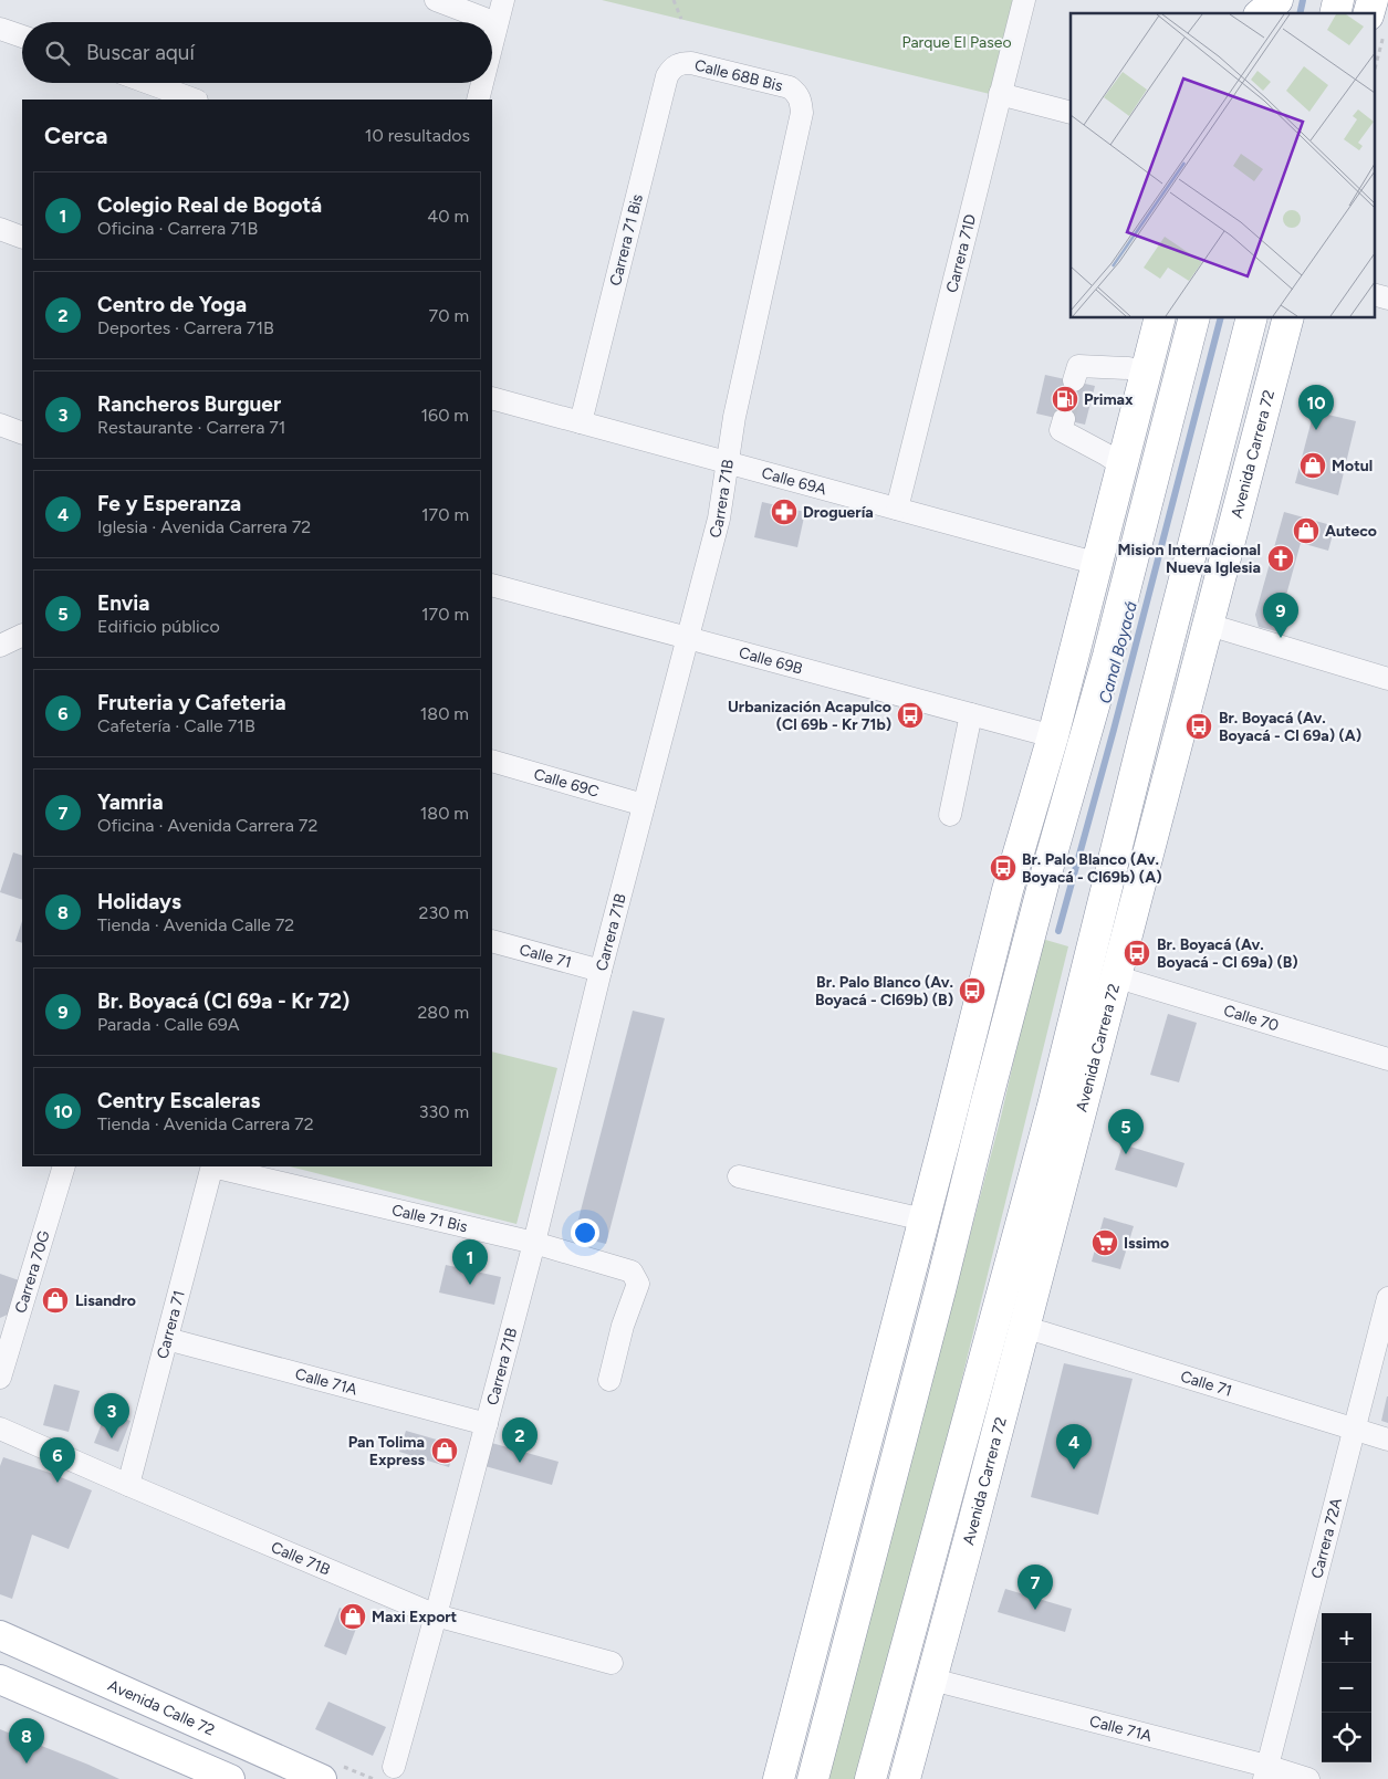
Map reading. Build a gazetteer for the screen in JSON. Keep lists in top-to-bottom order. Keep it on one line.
{"streets":{"highway":["Avenida Carrera 72"],"main road":["Avenida Calle 72"],"street":["Calle 68B Bis","Carrera 71 Bis","Carrera 71D","Calle 69A","Carrera 71B","Calle 69B","Calle 69C","Calle 71","Calle 70","Calle 71 Bis","Carrera 70G","Carrera 71","Calle 71A","Carrera 72A","Calle 71B"]},"crossings":[["Calle 68B Bis","Carrera 71 Bis"],["Calle 68B Bis","Carrera 71B"],["Carrera 71 Bis","Calle 69A"],["Carrera 71D","Calle 69A"],["Avenida Carrera 72","Calle 71"],["Avenida Carrera 72","Calle 70"],["Avenida Carrera 72","Calle 71A"],["Calle 69A","Carrera 71B"],["Carrera 71B","Calle 69B"],["Carrera 71B","Calle 69C"],["Carrera 71B","Calle 71"],["Carrera 71B","Calle 71 Bis"],["Carrera 71B","Calle 71A"],["Carrera 71B","Calle 71B"],["Calle 71","Carrera 72A"],["Calle 71 Bis","Carrera 71"],["Carrera 71","Calle 71A"],["Carrera 71","Calle 71B"],["Calle 71A","Carrera 72A"]],"water":["Canal Boyacá"],"parks":["Parque El Paseo"],"places":{"fuel station":["Primax"],"shop":["Motul","Auteco","Lisandro","Pan Tolima Express","Maxi Export"],"pharmacy":["Droguería"],"church":["Mision Internacional Nueva Iglesia"],"bus stop":["Urbanización Acapulco (Cl 69b - Kr 71b)","Br. Boyacá (Av. Boyacá - Cl 69a) (A)","Br. Palo Blanco (Av. Boyacá - Cl69b) (A)","Br. Boyacá (Av. Boyacá - Cl 69a) (B)","Br. Palo Blanco (Av. Boyacá - Cl69b) (B)"],"supermarket":["Issimo"]},"page":{"search":"Buscar aquí","heading":["Cerca","10 resultados"],"list":[{"mark":"1","name":"Colegio Real de Bogotá","note":"Oficina · Carrera 71B","value":"40 m"},{"mark":"2","name":"Centro de Yoga","note":"Deportes · Carrera 71B","value":"70 m"},{"mark":"3","name":"Rancheros Burguer","note":"Restaurante · Carrera 71","value":"160 m"},{"mark":"4","name":"Fe y Esperanza","note":"Iglesia · Avenida Carrera 72","value":"170 m"},{"mark":"5","name":"Envia","note":"Edificio público","value":"170 m"},{"mark":"6","name":"Fruteria y Cafeteria","note":"Cafetería · Calle 71B","value":"180 m"},{"mark":"7","name":"Yamria","note":"Oficina · Avenida Carrera 72","value":"180 m"},{"mark":"8","name":"Holidays","note":"Tienda · Avenida Calle 72","value":"230 m"},{"mark":"9","name":"Br. Boyacá (Cl 69a - Kr 72)","note":"Parada · Calle 69A","value":"280 m"},{"mark":"10","name":"Centry Escaleras","note":"Tienda · Avenida Carrera 72","value":"330 m"}],"pins":["10","9","5","1","3","2","4","6","7","8"],"map_buttons":["+","−"]}}
